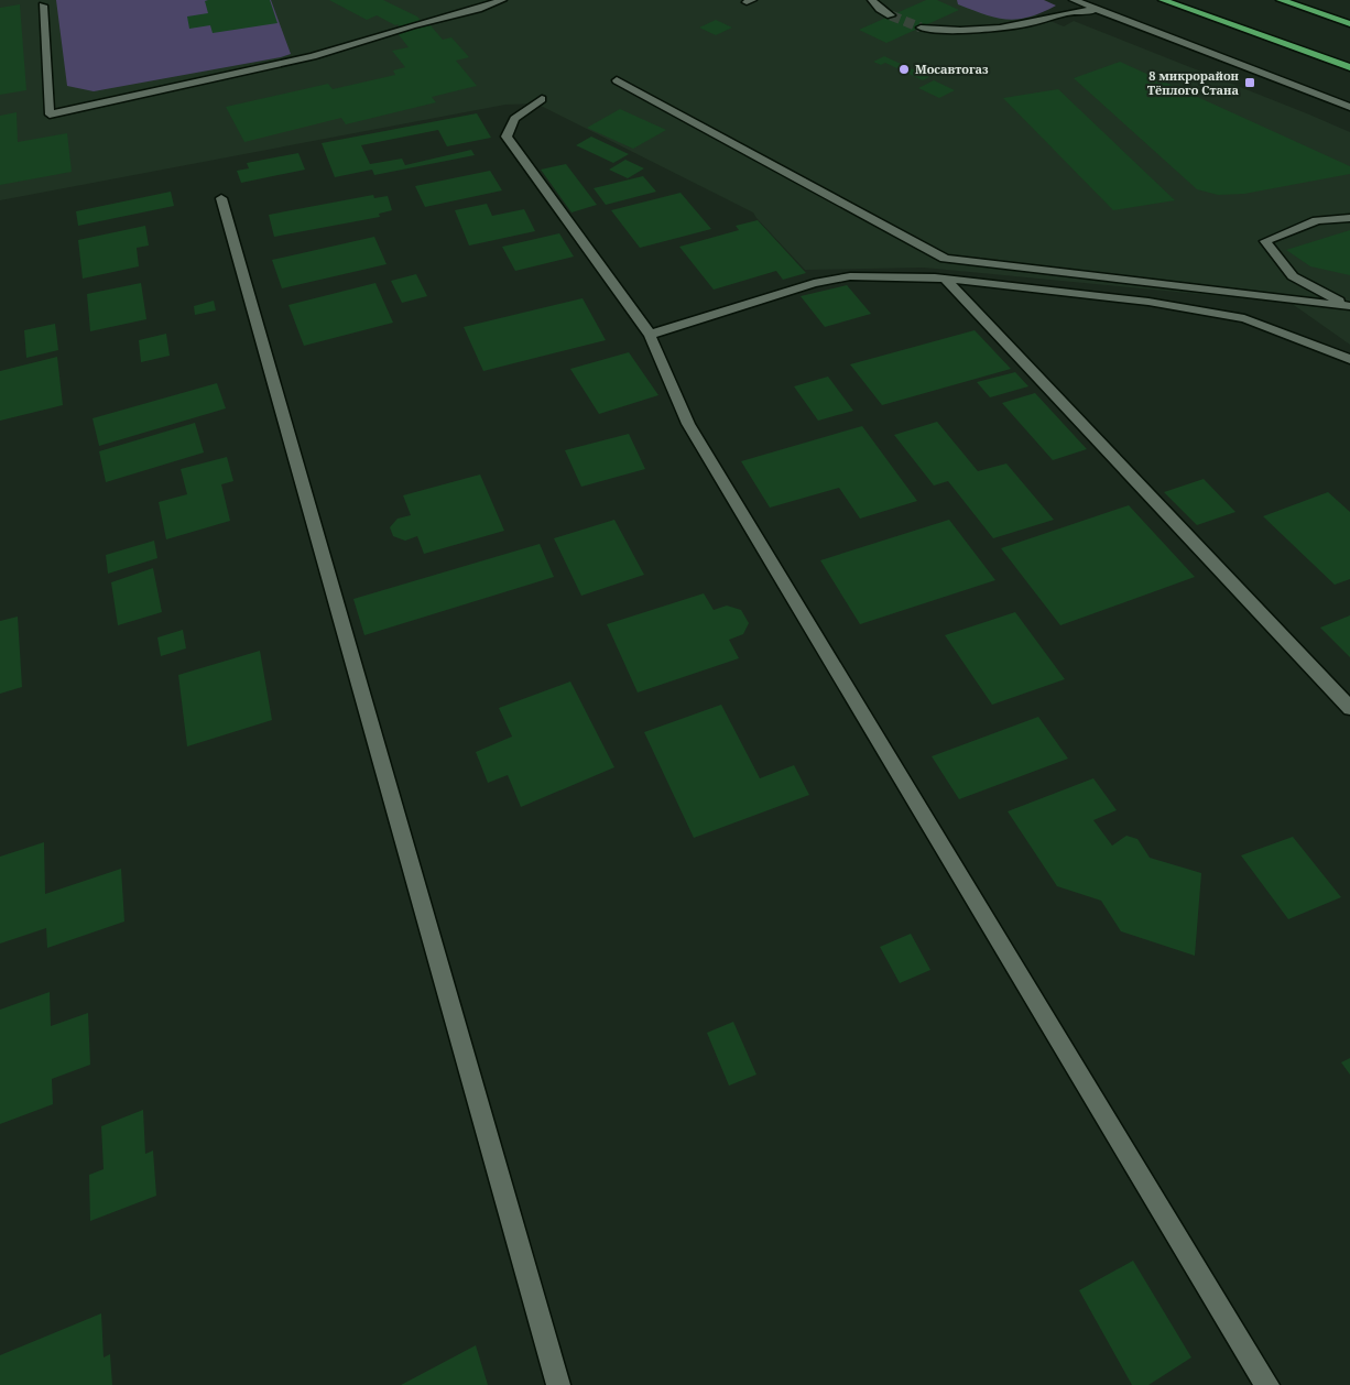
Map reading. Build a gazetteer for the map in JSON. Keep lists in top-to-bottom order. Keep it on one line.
{"places":{"other":["Мосавтогаз"],"transit":["8 микрорайон Тёплого Стана"]}}
